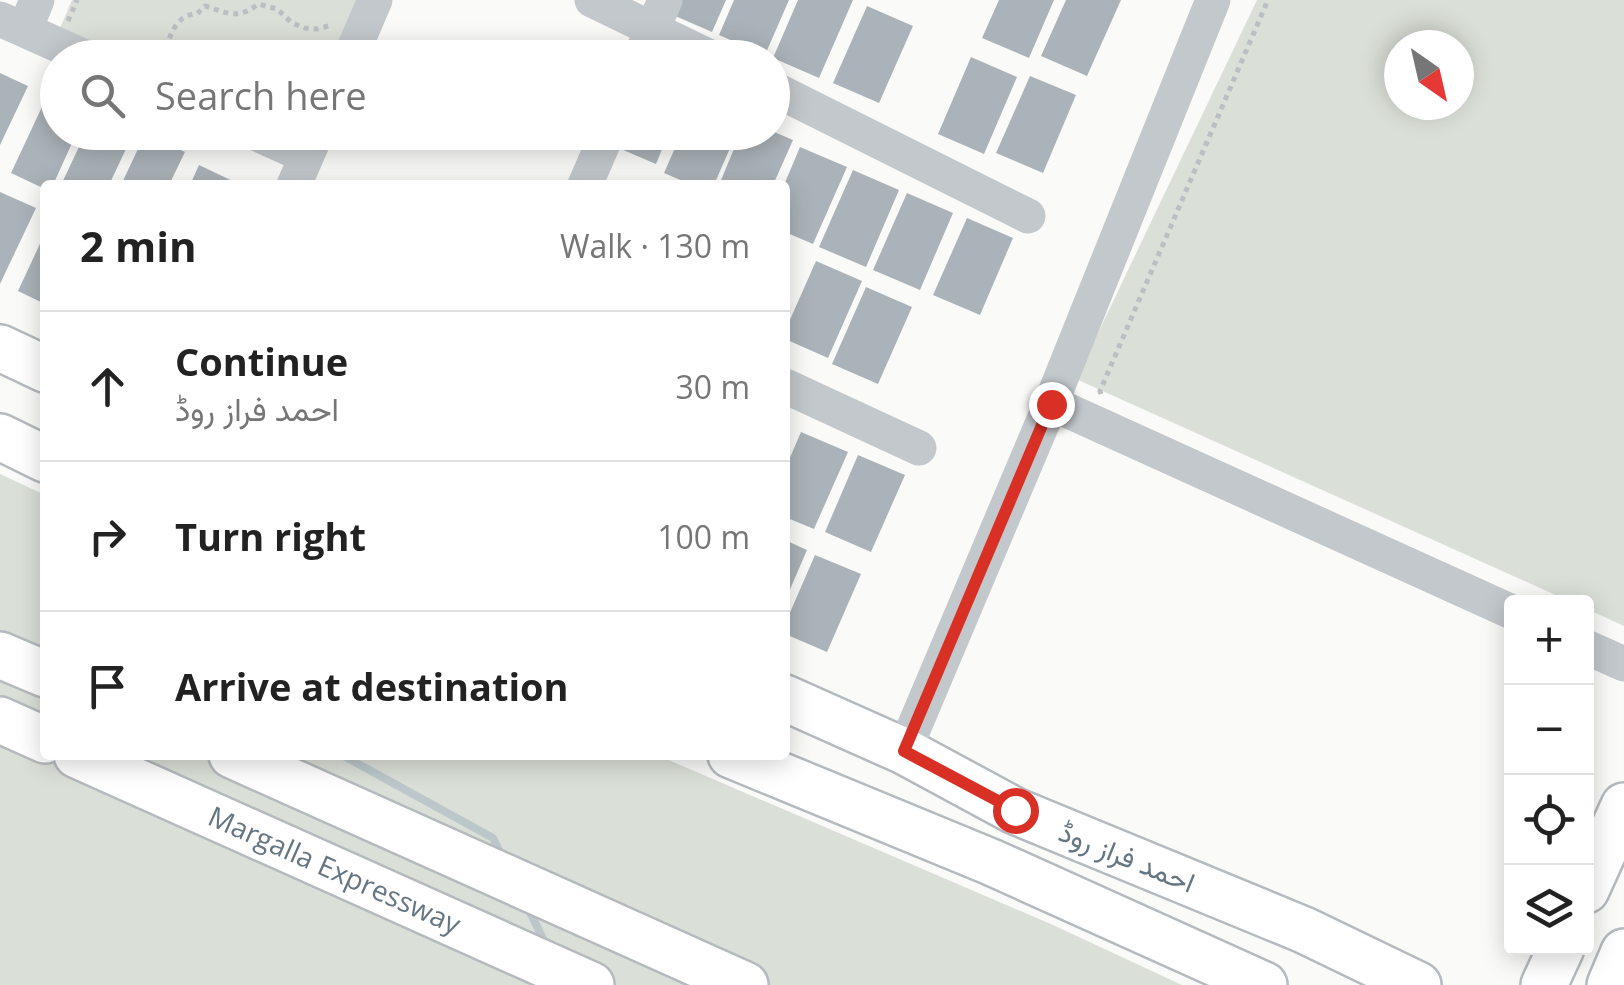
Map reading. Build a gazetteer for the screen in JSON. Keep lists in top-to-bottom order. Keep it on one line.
{"streets":{"main road":["احمد فراز روڈ","Margalla Expressway"]},"north":"bottom right","page":{"search":"Search here","heading":["2 min","Walk · 130 m"],"list":[["Continue","احمد فراز روڈ","30 m"],["Turn right","100 m"],"Arrive at destination"],"map_buttons":["+","−"]}}
